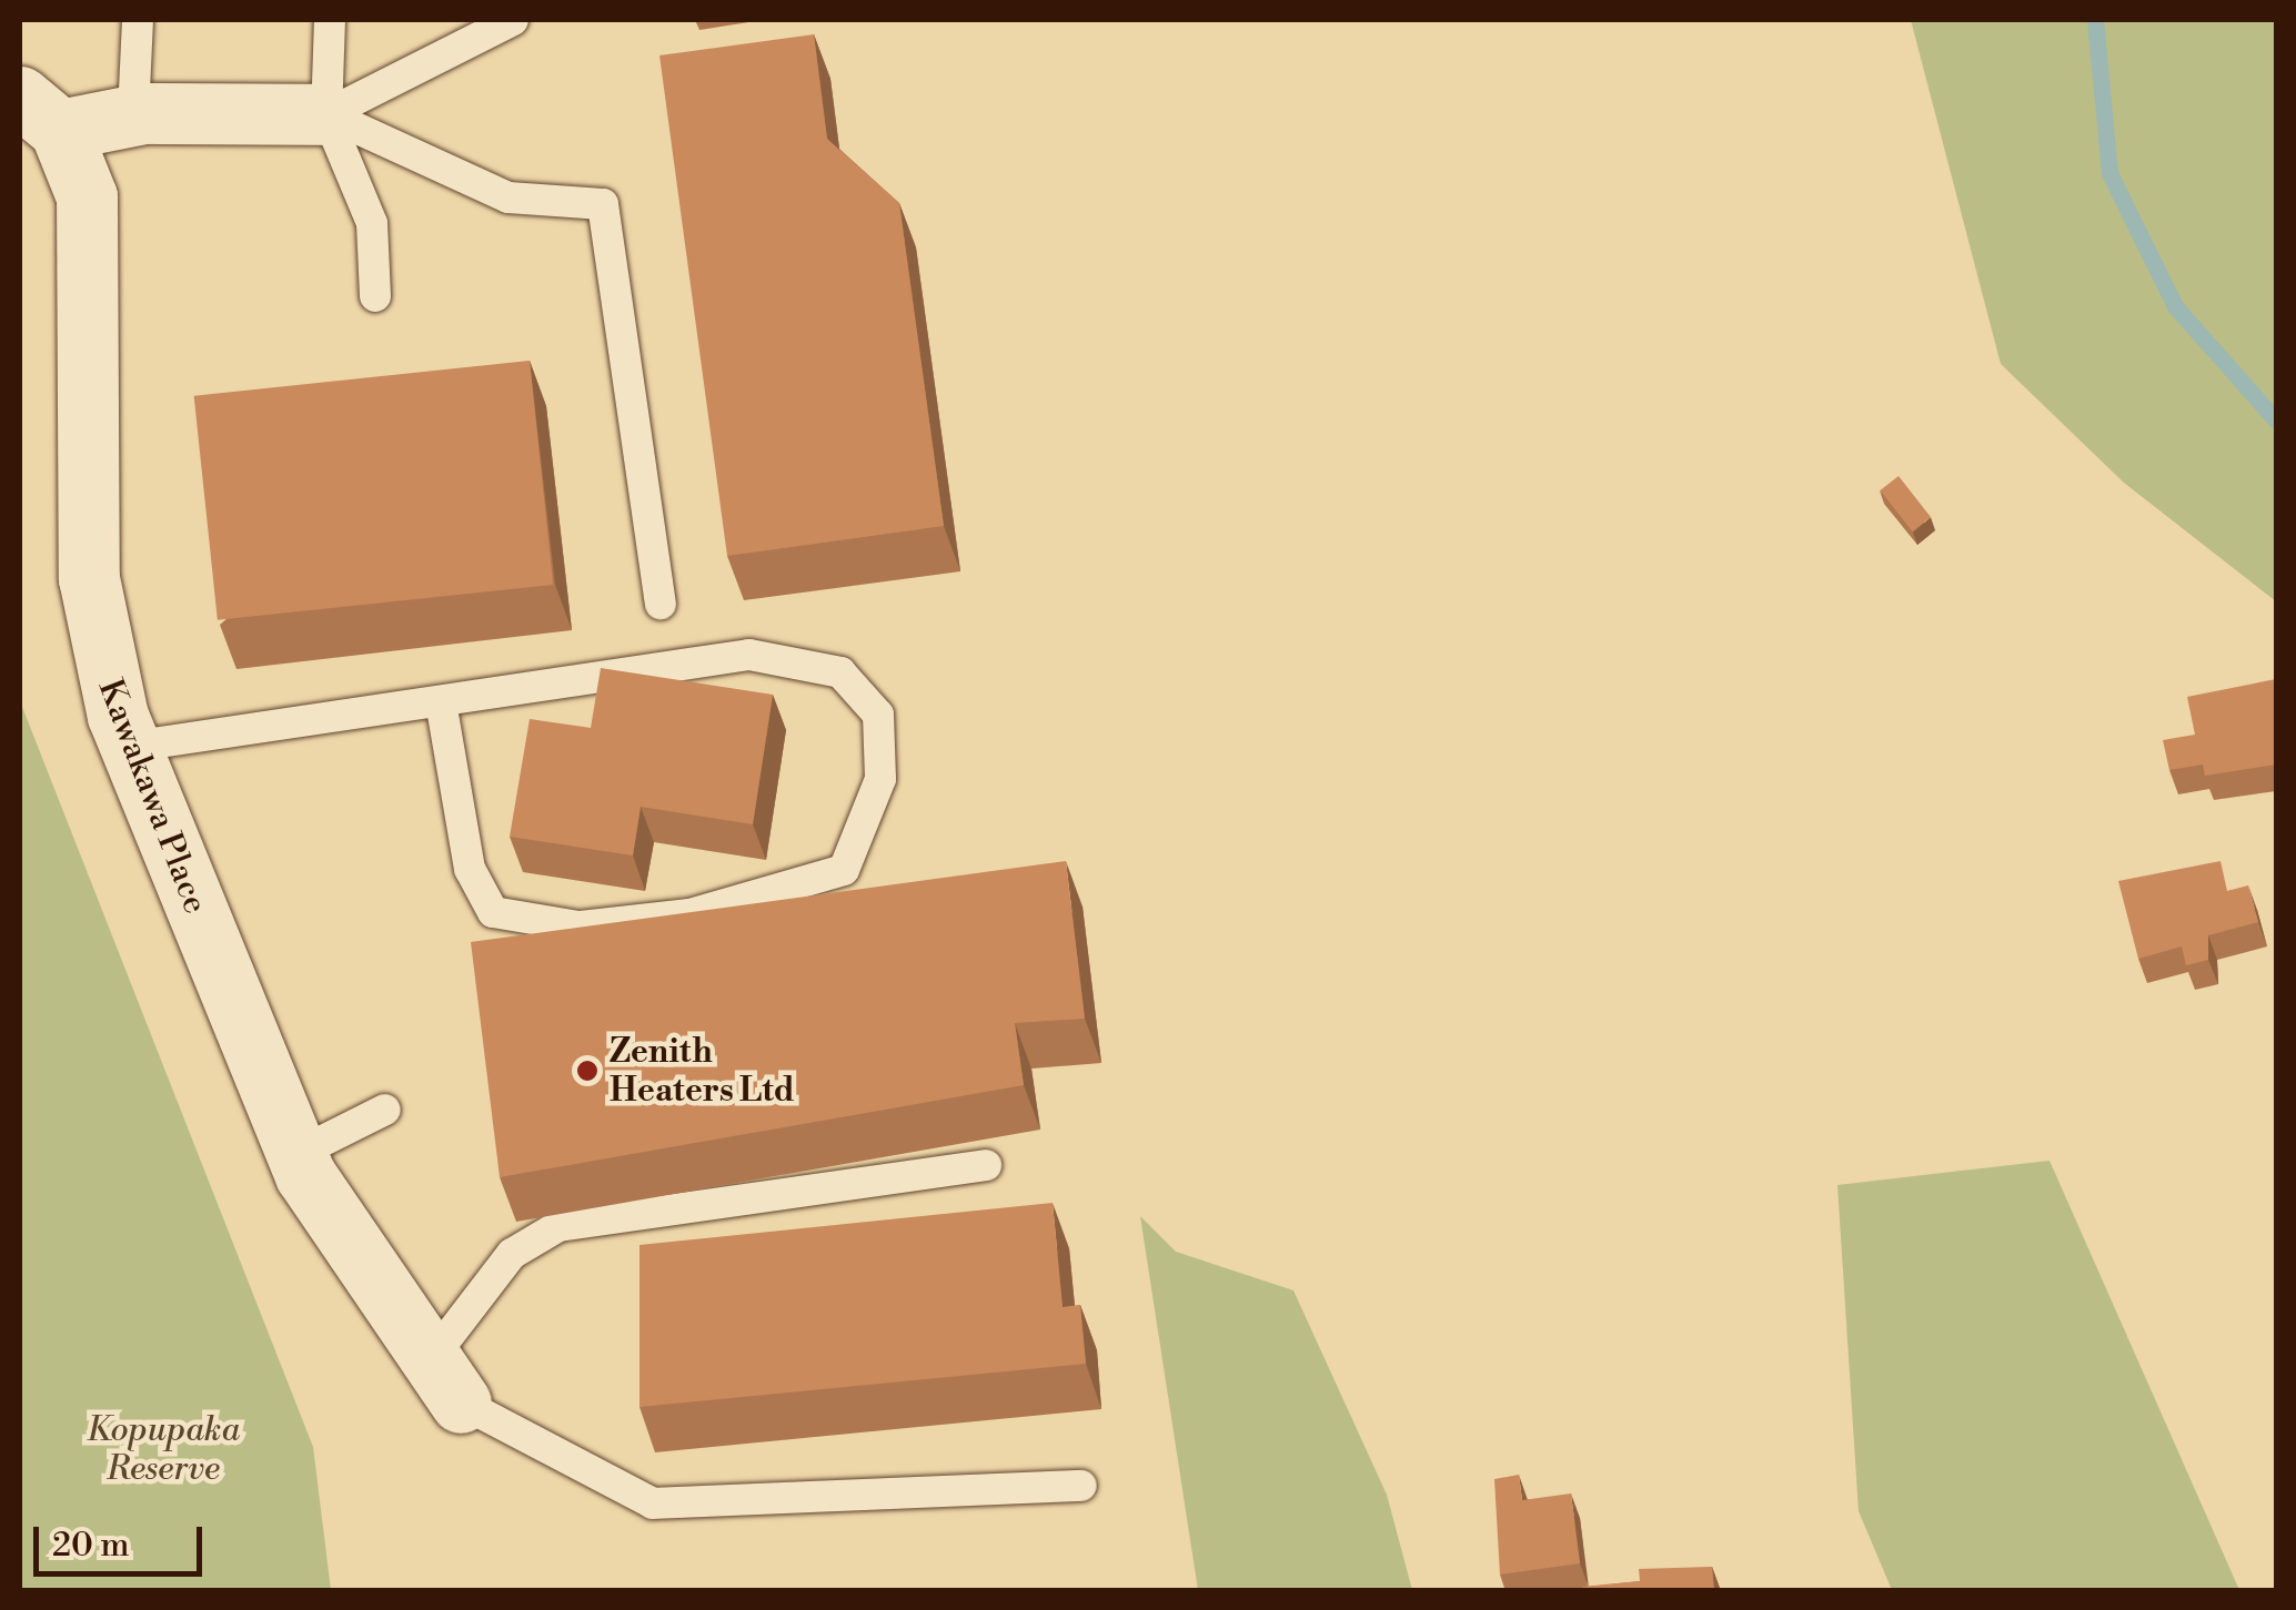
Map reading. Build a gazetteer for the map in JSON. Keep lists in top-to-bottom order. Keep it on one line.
{"streets":{"street":["Kawakawa Place"]},"parks":["Kopupaka Reserve"],"places":["Zenith Heaters Ltd"],"scale_bar":"20 m"}
